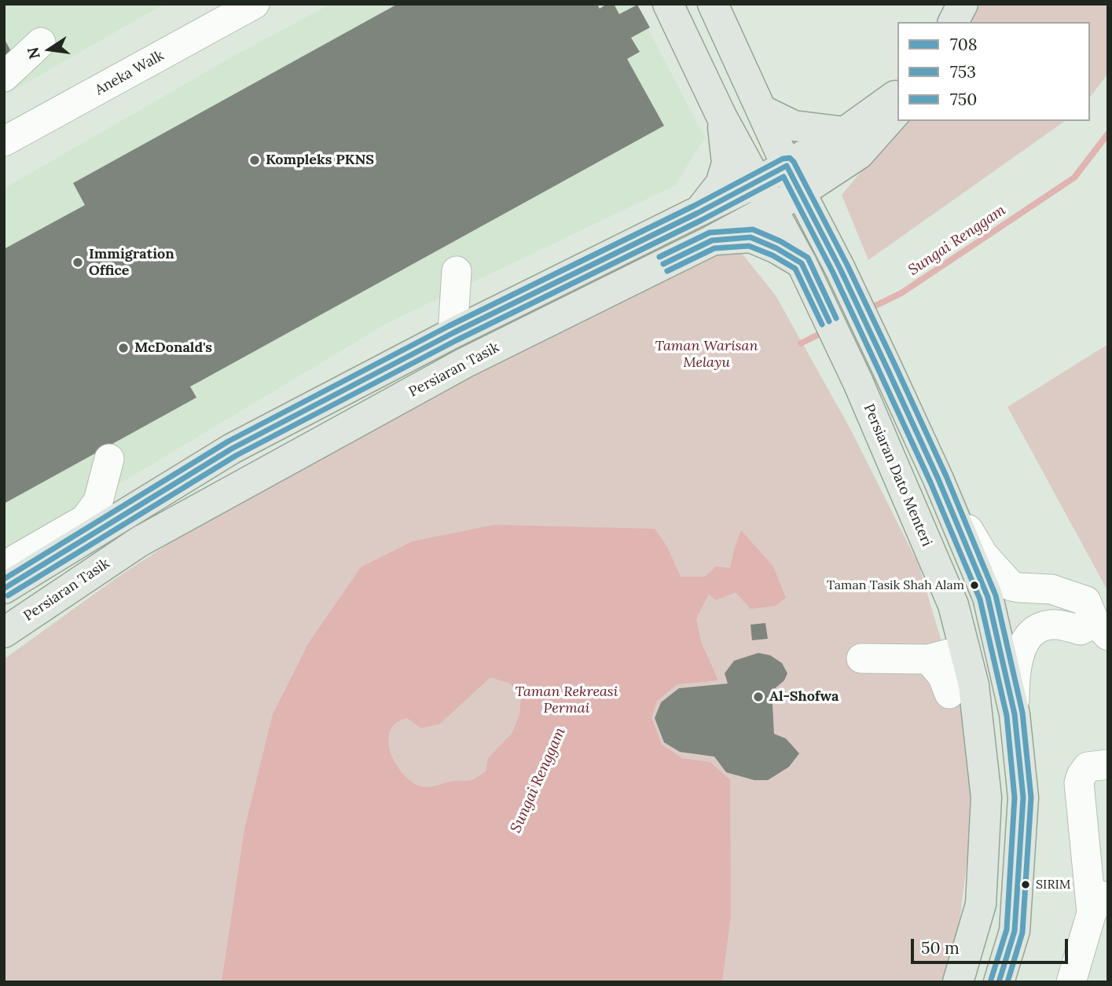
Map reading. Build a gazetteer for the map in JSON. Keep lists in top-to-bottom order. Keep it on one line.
{"streets":{"main road":["Persiaran Tasik","Persiaran Dato Menteri"],"street":["Aneka Walk"]},"crossings":[["Persiaran Tasik","Persiaran Dato Menteri"]],"water":["Sungai Renggam"],"parks":["Taman Warisan Melayu","Taman Rekreasi Permai"],"places":["Kompleks PKNS","Immigration Office","McDonald's","Taman Tasik Shah Alam","Al-Shofwa","SIRIM"],"lines":["transit line 750","transit line 708","transit line 753"],"legend":["708","753","750"],"scale_bar":"50 m","north":"left"}
